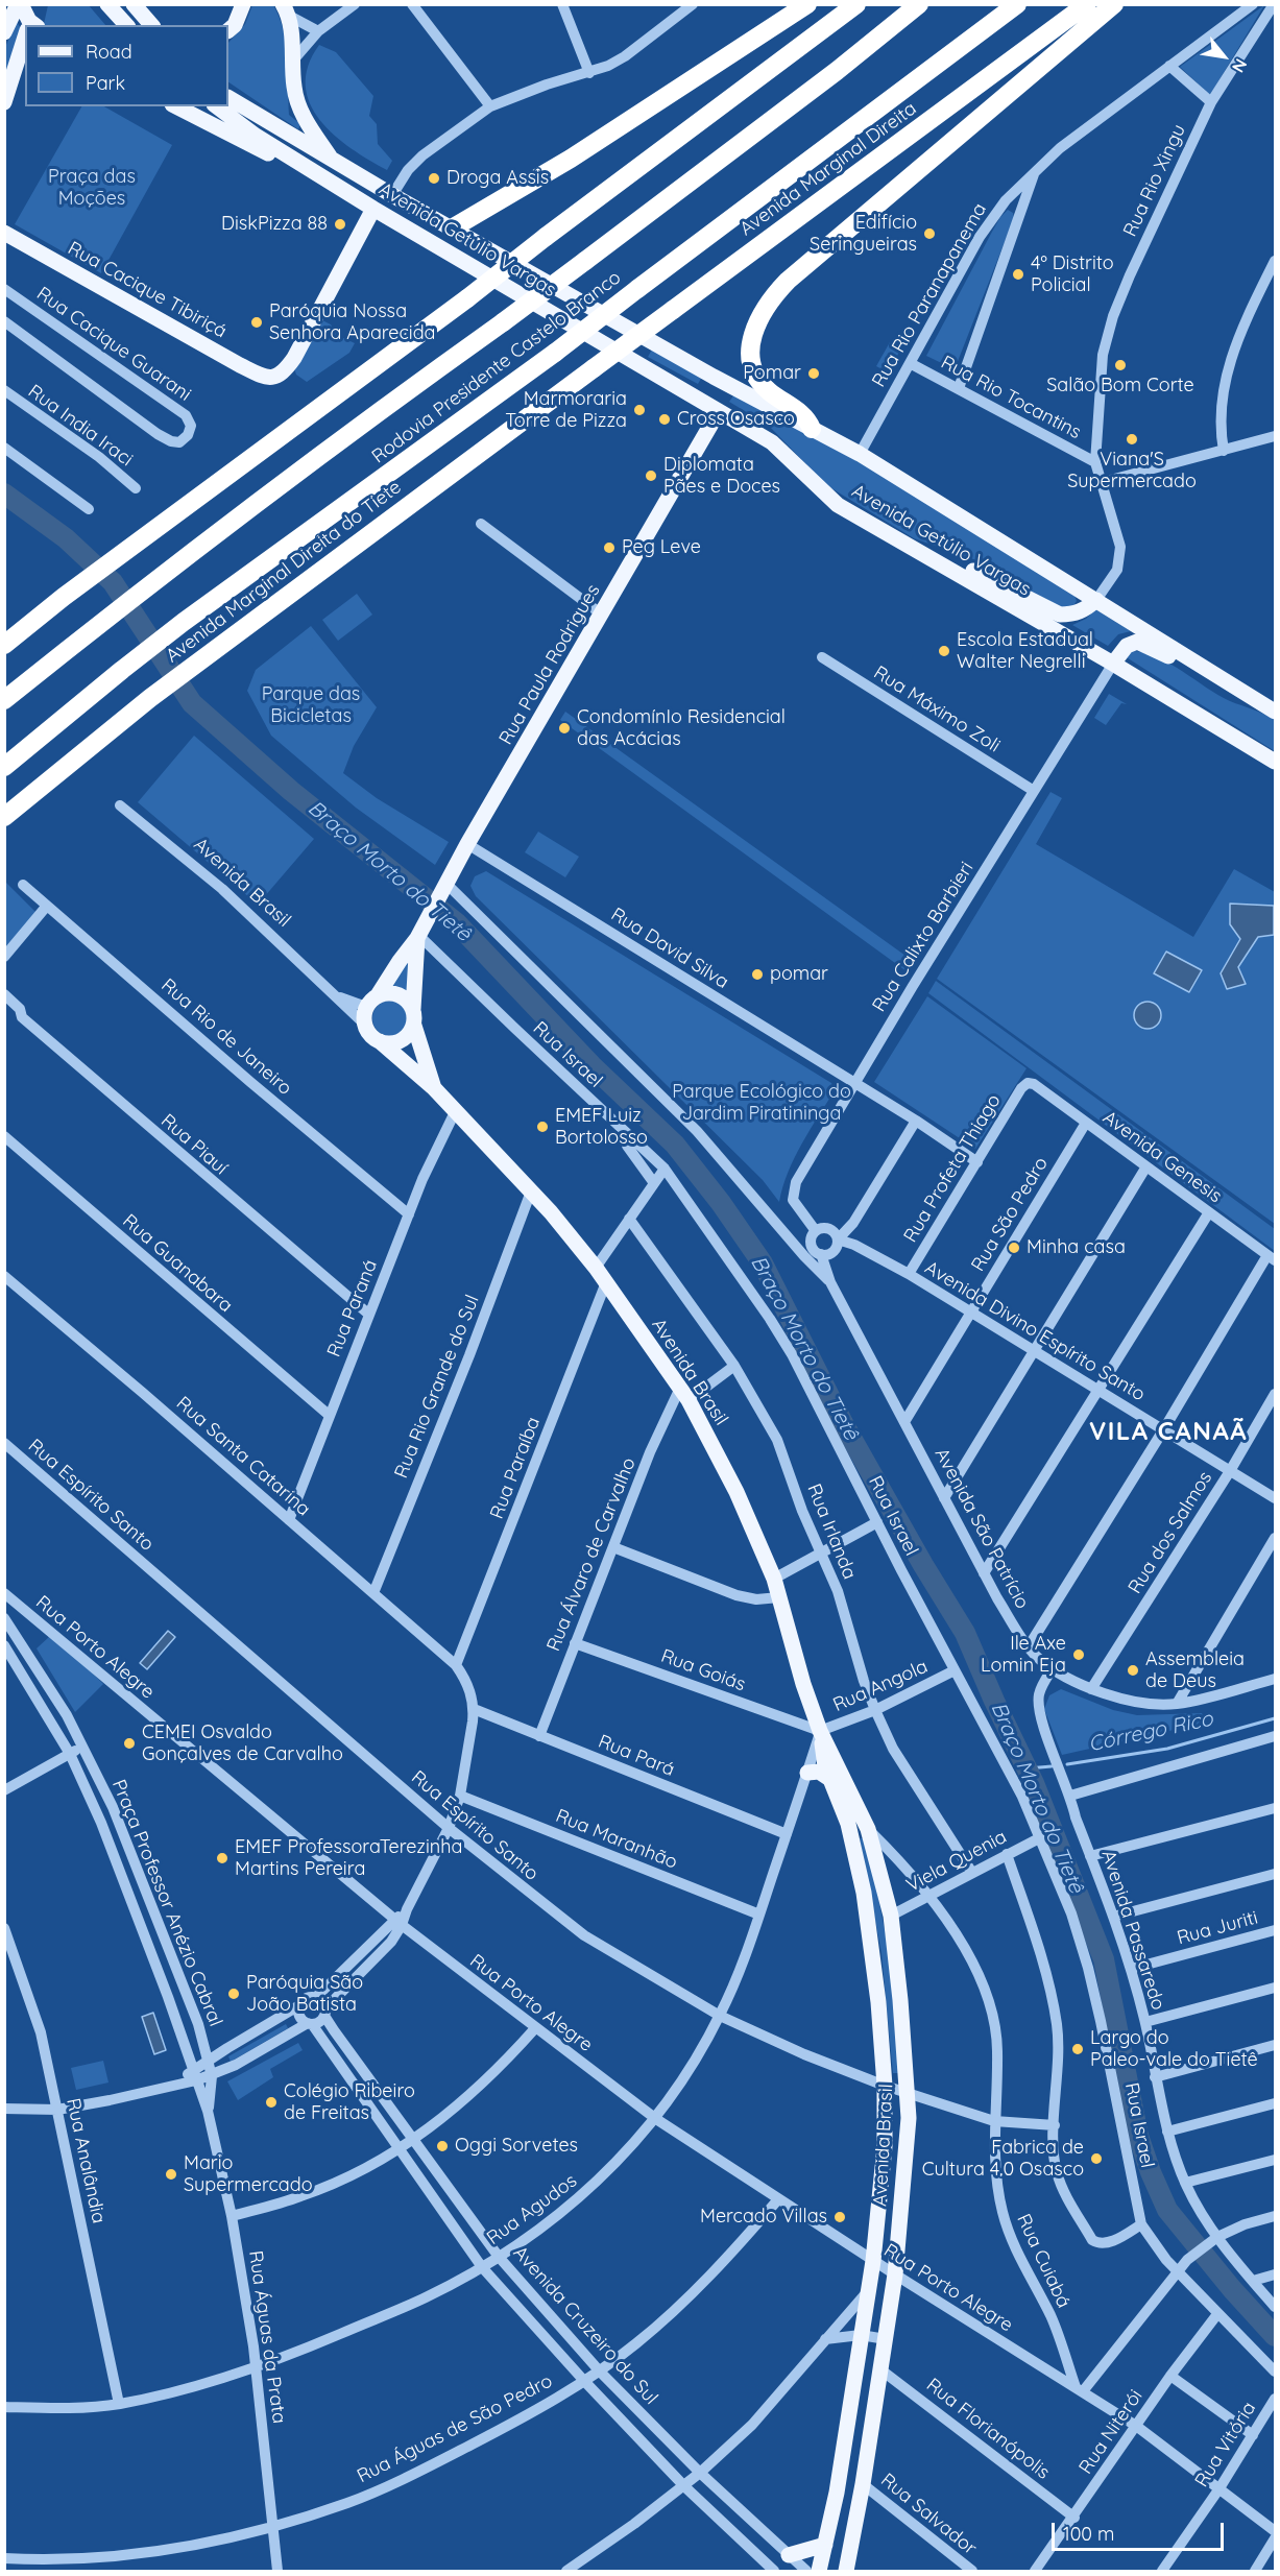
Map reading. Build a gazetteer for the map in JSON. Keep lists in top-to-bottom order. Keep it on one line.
{"streets":{"highway":["Avenida Marginal Direita","Rodovia Presidente Castelo Branco","Avenida Marginal Direita do Tiete"],"main road":["Avenida Getúlio Vargas","Rua Cacique Tibiriçá","Rua Paula Rodrigues","Avenida Brasil"],"street":["Rua Rio Xingu","Rua Rio Paranapanema","Rua Cacique Guarani","Rua Rio Tocantins","Rua India Iraci","Rua Máximo Zoli","Rua Calixto Barbieri","Rua David Silva","Rua Rio de Janeiro","Rua Israel","Rua Piauí","Avenida Genesis","Rua Profeta Thiago","Rua São Pedro","Rua Guanabara","Rua Paraná","Avenida Divino Espírito Santo","Rua Rio Grande do Sul","Rua Santa Catarina","Rua Paraíba","Rua Espírito Santo","Avenida São Patrício","Rua Irlanda","Rua dos Salmos","Rua Álvaro de Carvalho","Rua Porto Alegre","Rua Goiás","Rua Angola","Rua Pará","Rua Maranhão","Viela Quenia","Praça Professor Anézio Cabral","Rua Juriti","Avenida Passaredo","Rua Analândia","Rua Agudos","Rua Cuiabá","Avenida Cruzeiro do Sul","Rua Águas da Prata","Rua Águas de São Pedro","Rua Florianópolis","Rua Niterói","Rua Vitória","Rua Salvador"]},"crossings":[["Avenida Marginal Direita","Avenida Marginal Direita do Tiete"],["Rua Rio Xingu","Avenida Getúlio Vargas"],["Rua Rio Xingu","Rua Rio Tocantins"],["Avenida Getúlio Vargas","Rua Cacique Tibiriçá"],["Avenida Getúlio Vargas","Rua Rio Paranapanema"],["Avenida Getúlio Vargas","Rua Paula Rodrigues"],["Avenida Getúlio Vargas","Rua Calixto Barbieri"],["Rua Rio Paranapanema","Rua Rio Tocantins"],["Rua Paula Rodrigues","Avenida Brasil"],["Rua Paula Rodrigues","Rua David Silva"],["Rua Paula Rodrigues","Rua Israel"],["Rua Máximo Zoli","Rua Calixto Barbieri"],["Avenida Brasil","Rua Paraná"],["Avenida Brasil","Rua Rio Grande do Sul"],["Avenida Brasil","Rua Paraíba"],["Avenida Brasil","Rua Espírito Santo"],["Avenida Brasil","Rua Álvaro de Carvalho"],["Avenida Brasil","Rua Porto Alegre"],["Avenida Brasil","Rua Goiás"],["Avenida Brasil","Rua Angola"],["Avenida Brasil","Viela Quenia"],["Avenida Brasil","Rua Agudos"],["Avenida Brasil","Rua Cuiabá"],["Avenida Brasil","Rua Florianópolis"],["Avenida Brasil","Rua Salvador"],["Rua Calixto Barbieri","Rua David Silva"],["Rua Calixto Barbieri","Avenida Divino Espírito Santo"],["Rua Calixto Barbieri","Avenida São Patrício"],["Rua David Silva","Rua Profeta Thiago"],["Rua Rio de Janeiro","Rua Paraná"],["Rua Israel","Rua Angola"],["Rua Israel","Viela Quenia"],["Rua Piauí","Rua Paraná"],["Avenida Genesis","Rua Profeta Thiago"],["Avenida Genesis","Rua São Pedro"],["Rua Profeta Thiago","Avenida Divino Espírito Santo"],["Rua São Pedro","Avenida Divino Espírito Santo"],["Rua São Pedro","Avenida São Patrício"],["Rua Guanabara","Rua Paraná"],["Rua Paraná","Rua Santa Catarina"],["Avenida Divino Espírito Santo","Avenida São Patrício"],["Avenida Divino Espírito Santo","Rua dos Salmos"],["Rua Rio Grande do Sul","Rua Santa Catarina"],["Rua Santa Catarina","Rua Paraíba"],["Rua Espírito Santo","Rua Agudos"],["Rua Espírito Santo","Rua Cuiabá"],["Avenida São Patrício","Rua dos Salmos"],["Avenida São Patrício","Avenida Passaredo"],["Rua Irlanda","Rua Angola"],["Rua Irlanda","Viela Quenia"],["Rua Álvaro de Carvalho","Rua Goiás"],["Rua Álvaro de Carvalho","Rua Pará"],["Rua Porto Alegre","Rua Agudos"],["Rua Porto Alegre","Rua Cuiabá"],["Rua Porto Alegre","Rua Águas de São Pedro"],["Rua Goiás","Rua Angola"],["Rua Goiás","Rua Agudos"],["Rua Angola","Rua Agudos"],["Rua Pará","Rua Agudos"],["Rua Maranhão","Rua Agudos"],["Viela Quenia","Rua Cuiabá"],["Praça Professor Anézio Cabral","Rua Águas da Prata"],["Rua Juriti","Avenida Passaredo"],["Rua Analândia","Rua Agudos"],["Rua Agudos","Avenida Cruzeiro do Sul"],["Rua Agudos","Rua Águas da Prata"],["Avenida Cruzeiro do Sul","Rua Águas de São Pedro"],["Rua Águas da Prata","Rua Águas de São Pedro"],["Rua Florianópolis","Rua Niterói"]],"districts":["VILA CANAÃ"],"water":["Braço Morto do Tietê","Córrego Rico"],"parks":["Praça das Moções","Parque das Bicicletas","Parque Ecológico do Jardim Piratininga"],"places":["Droga Assis","DiskPizza 88","Edifício Seringueiras","4º Distrito Policial","Paróquia Nossa Senhora Aparecida","Salão Bom Corte","Pomar","Marmoraria Torre de Pizza","Cross Osasco","Viana'S Supermercado","Diplomata Pães e Doces","Peg Leve","Escola Estadual Walter Negrelli","CondomínIo Residencial das Acácias","pomar","EMEF Luiz Bortolosso","Minha casa","Ile Axe Lomin Eja","Assembleia de Deus","CEMEI Osvaldo Gonçalves de Carvalho","EMEF ProfessoraTerezinha Martins Pereira","Paróquia São João Batista","Largo do Paleo-vale do Tietê","Colégio Ribeiro de Freitas","Oggi Sorvetes","Fabrica de Cultura 4.0 Osasco","Mario Supermercado","Mercado Villas"],"legend":["Road","Park"],"scale_bar":"100 m","north":"bottom right"}
